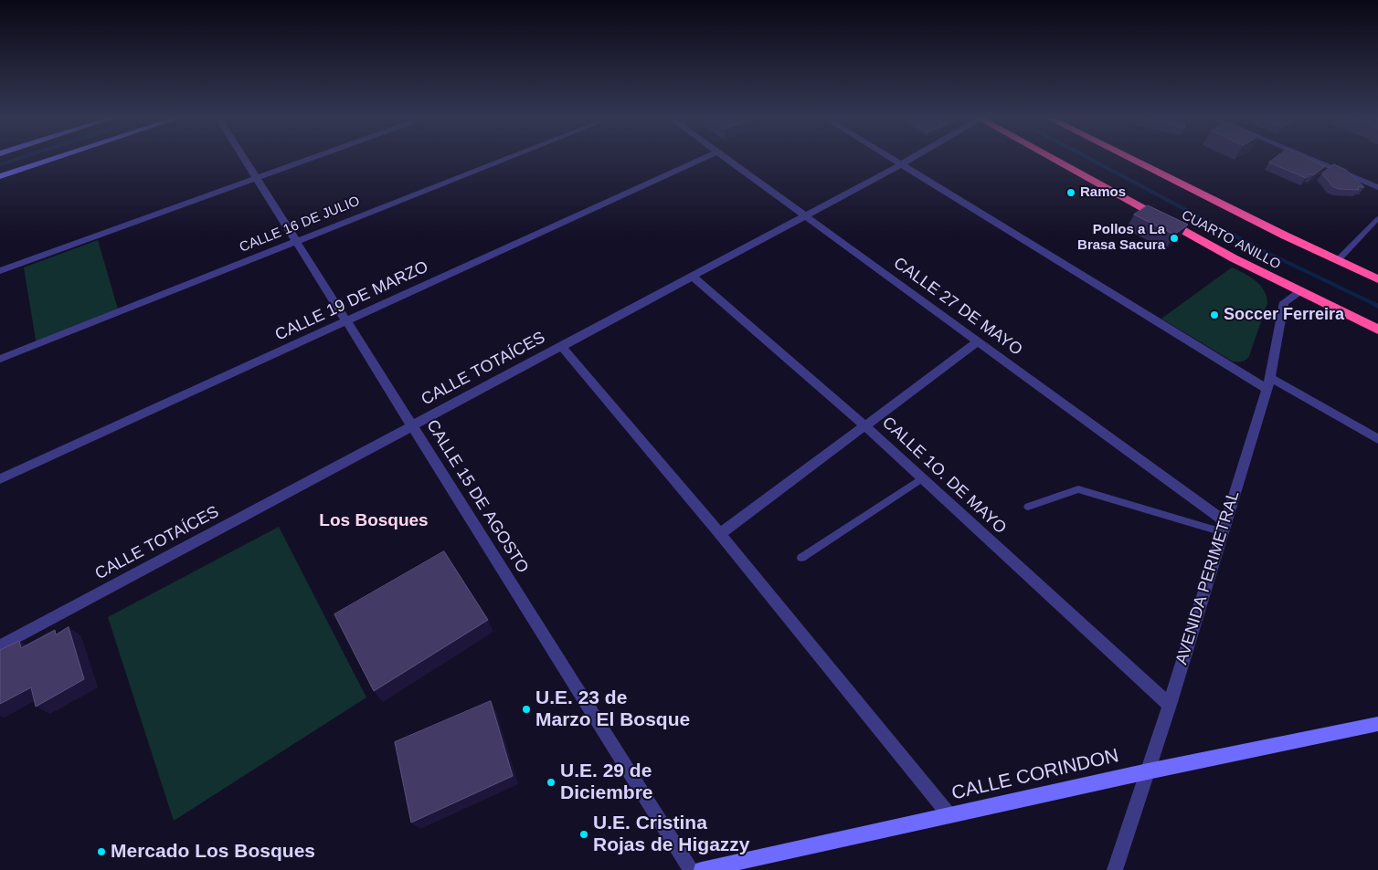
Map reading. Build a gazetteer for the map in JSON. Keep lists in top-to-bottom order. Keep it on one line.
{"streets":{"highway":["CUARTO ANILLO"],"street":["CALLE 16 DE JULIO","CALLE 19 DE MARZO","CALLE 27 DE MAYO","CALLE TOTAÍCES","CALLE 1O. DE MAYO","CALLE 15 DE AGOSTO","AVENIDA PERIMETRAL","CALLE CORINDON"]},"crossings":[["CALLE 16 DE JULIO","CALLE 15 DE AGOSTO"],["CUARTO ANILLO","AVENIDA PERIMETRAL"],["CALLE 19 DE MARZO","CALLE 15 DE AGOSTO"],["CALLE 27 DE MAYO","CALLE TOTAÍCES"],["CALLE 27 DE MAYO","AVENIDA PERIMETRAL"],["CALLE TOTAÍCES","CALLE 1O. DE MAYO"],["CALLE TOTAÍCES","CALLE 15 DE AGOSTO"],["CALLE 1O. DE MAYO","AVENIDA PERIMETRAL"],["AVENIDA PERIMETRAL","CALLE CORINDON"]],"districts":["Los Bosques"],"places":["Ramos","Pollos a La Brasa Sacura","Soccer Ferreira","U.E. 23 de Marzo El Bosque","U.E. 29 de Diciembre","U.E. Cristina Rojas de Higazzy","Mercado Los Bosques"]}
